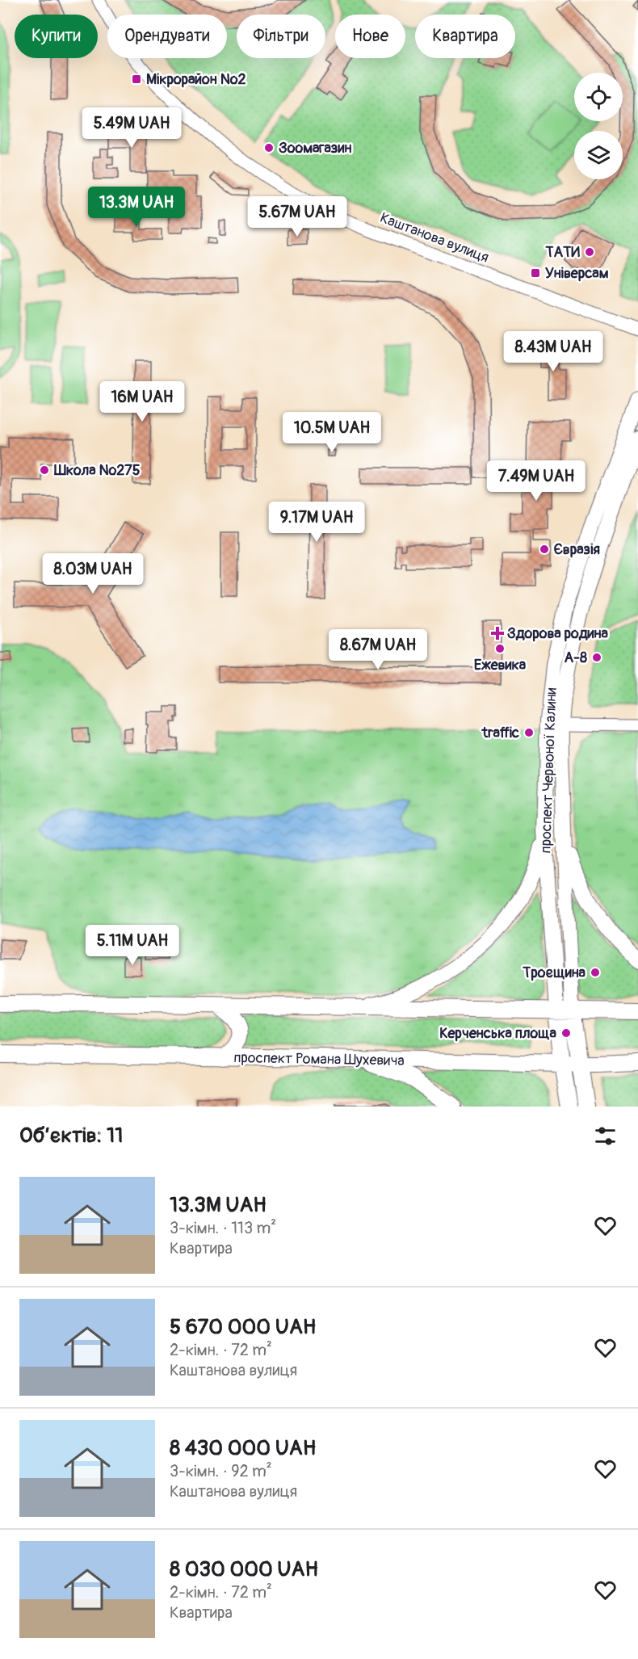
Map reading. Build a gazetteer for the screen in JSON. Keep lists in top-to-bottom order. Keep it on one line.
{"streets":{"main road":["проспект Червоної Калини","проспект Романа Шухевича"],"street":["Каштанова вулиця"]},"places":{"transit":["Мікрорайон №2","Універсам"],"other":["Зоомагазин","ТАТИ","Школа №275","Євразія","Ежевика","А-8","traffic","Троєщина","Керченська площа"],"health":["Здорова родина"]},"page":{"chip":["Купити","Орендувати","Фільтри","Нове","Квартира"],"price":["5.49M UAH","13.3M UAH","5.67M UAH","8.43M UAH","16M UAH","10.5M UAH","7.49M UAH","9.17M UAH","8.03M UAH","8.67M UAH","5.11M UAH"],"heading":"Об’єктів: 11","list":[{"name":"13.3M UAH","note":"3-кімн. · 113 m² · Квартира"},{"name":"5 670 000 UAH","note":"2-кімн. · 72 m² · Каштанова вулиця"},{"name":"8 430 000 UAH","note":"3-кімн. · 92 m² · Каштанова вулиця"},{"name":"8 030 000 UAH","note":"2-кімн. · 72 m² · Квартира"}]}}
